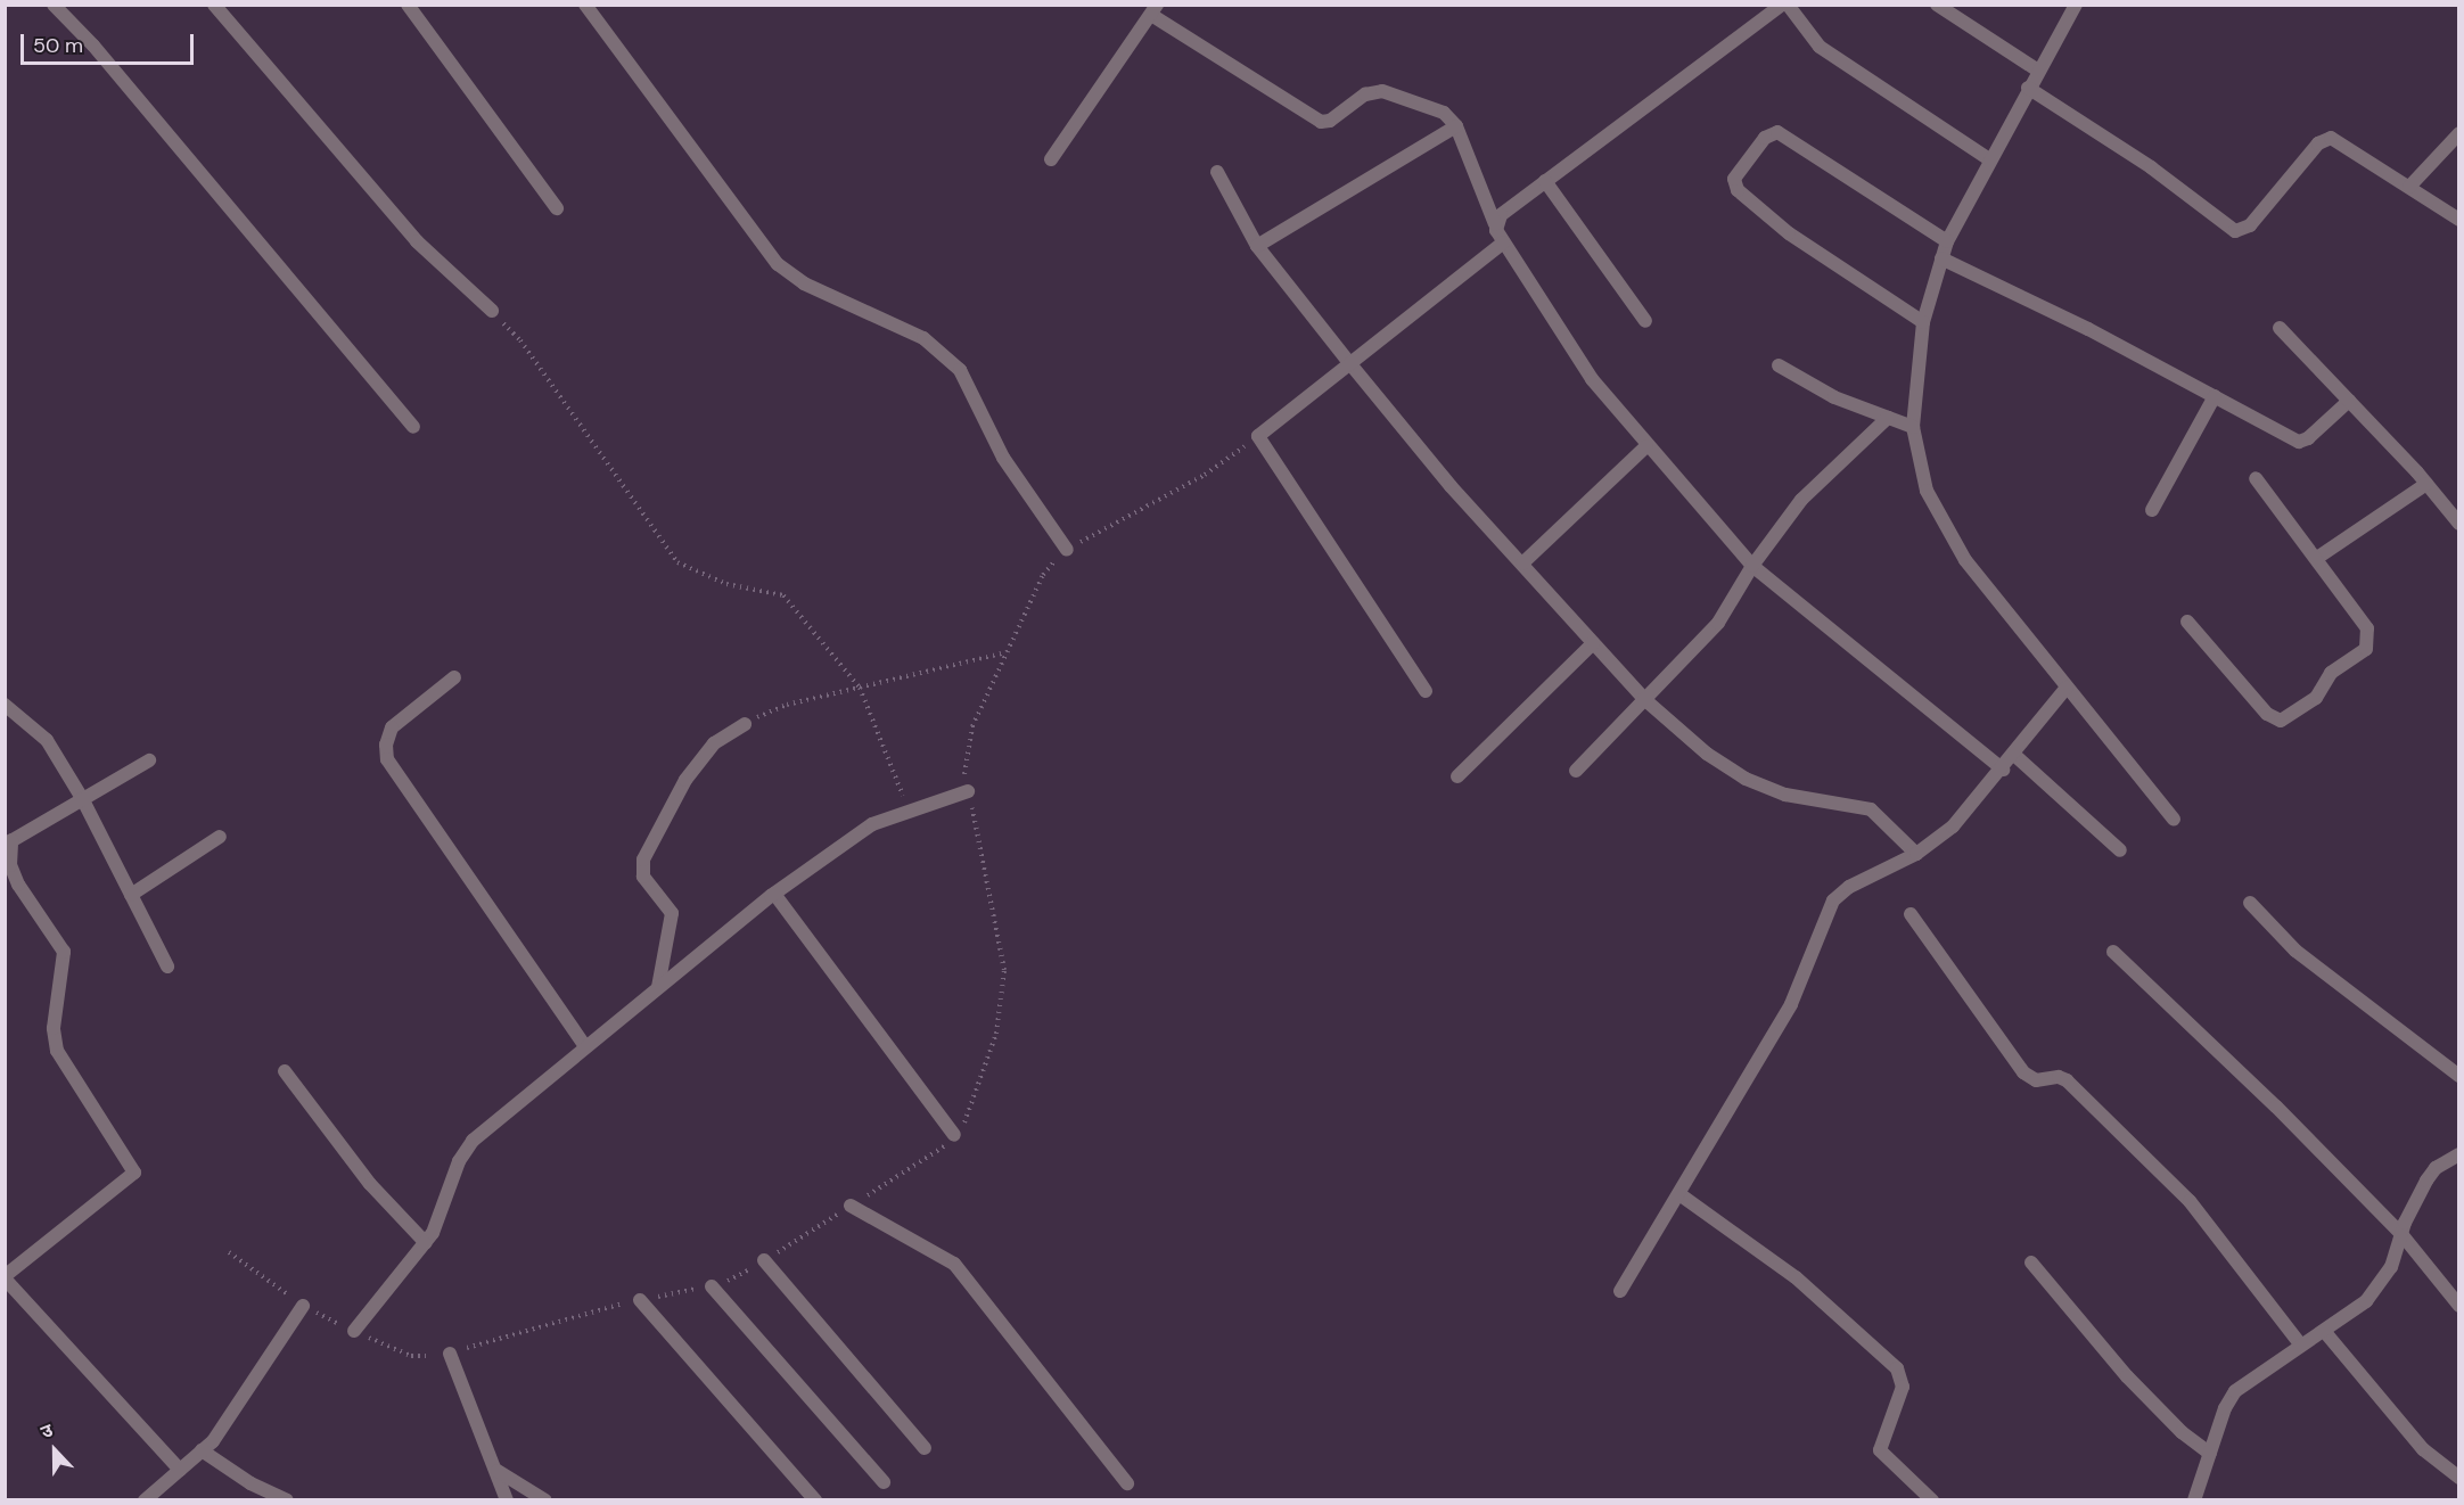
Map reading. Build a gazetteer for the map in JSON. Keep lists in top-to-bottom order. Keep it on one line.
{"scale_bar":"50 m","north":"top"}
